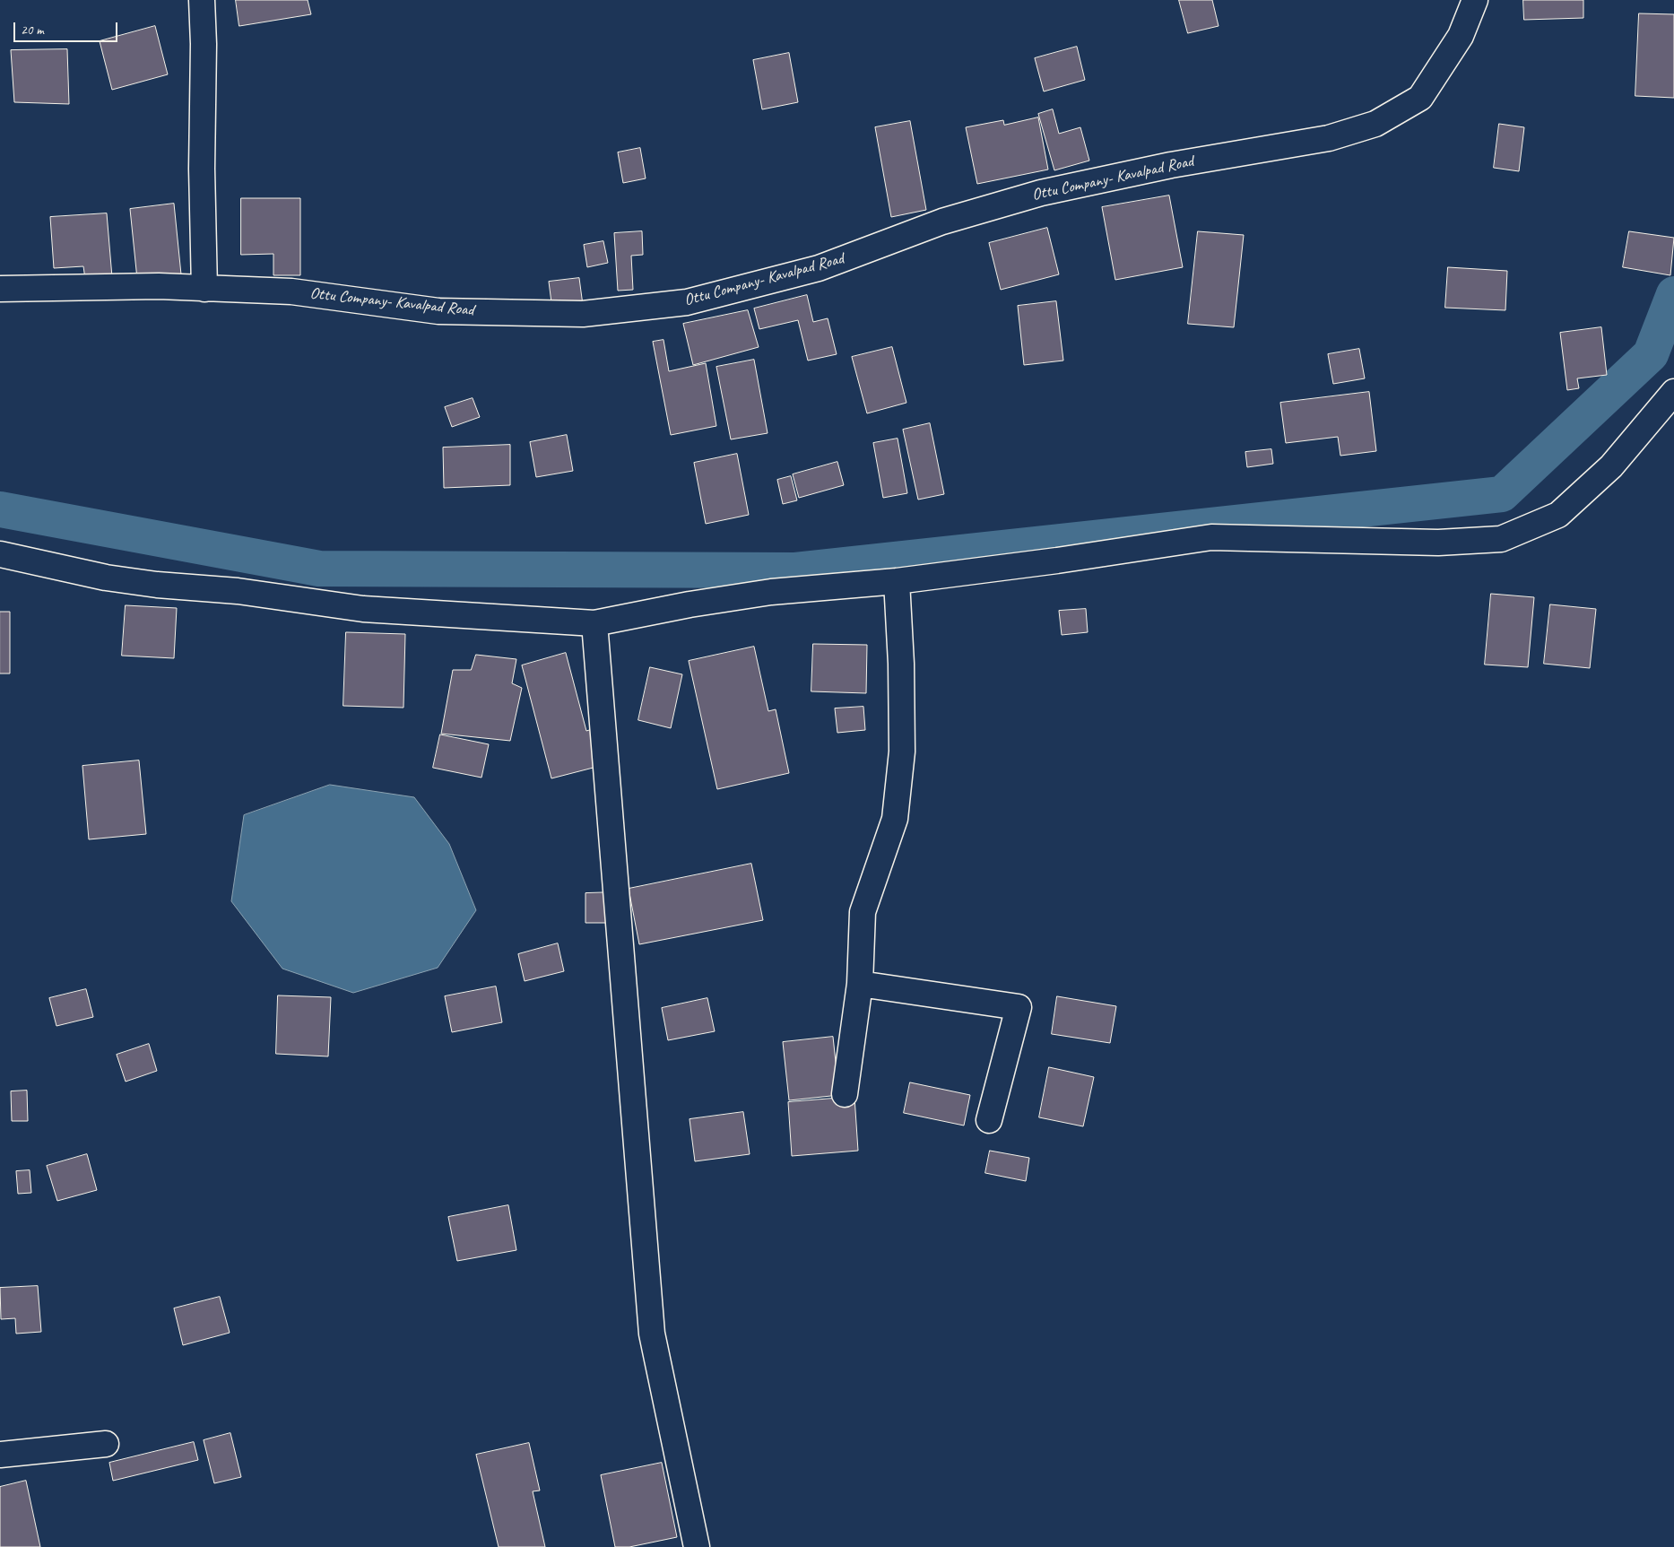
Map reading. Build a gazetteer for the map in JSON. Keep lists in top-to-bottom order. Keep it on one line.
{"streets":{"street":["Ottu Company- Kavalpad Road"]},"scale_bar":"20 m"}
